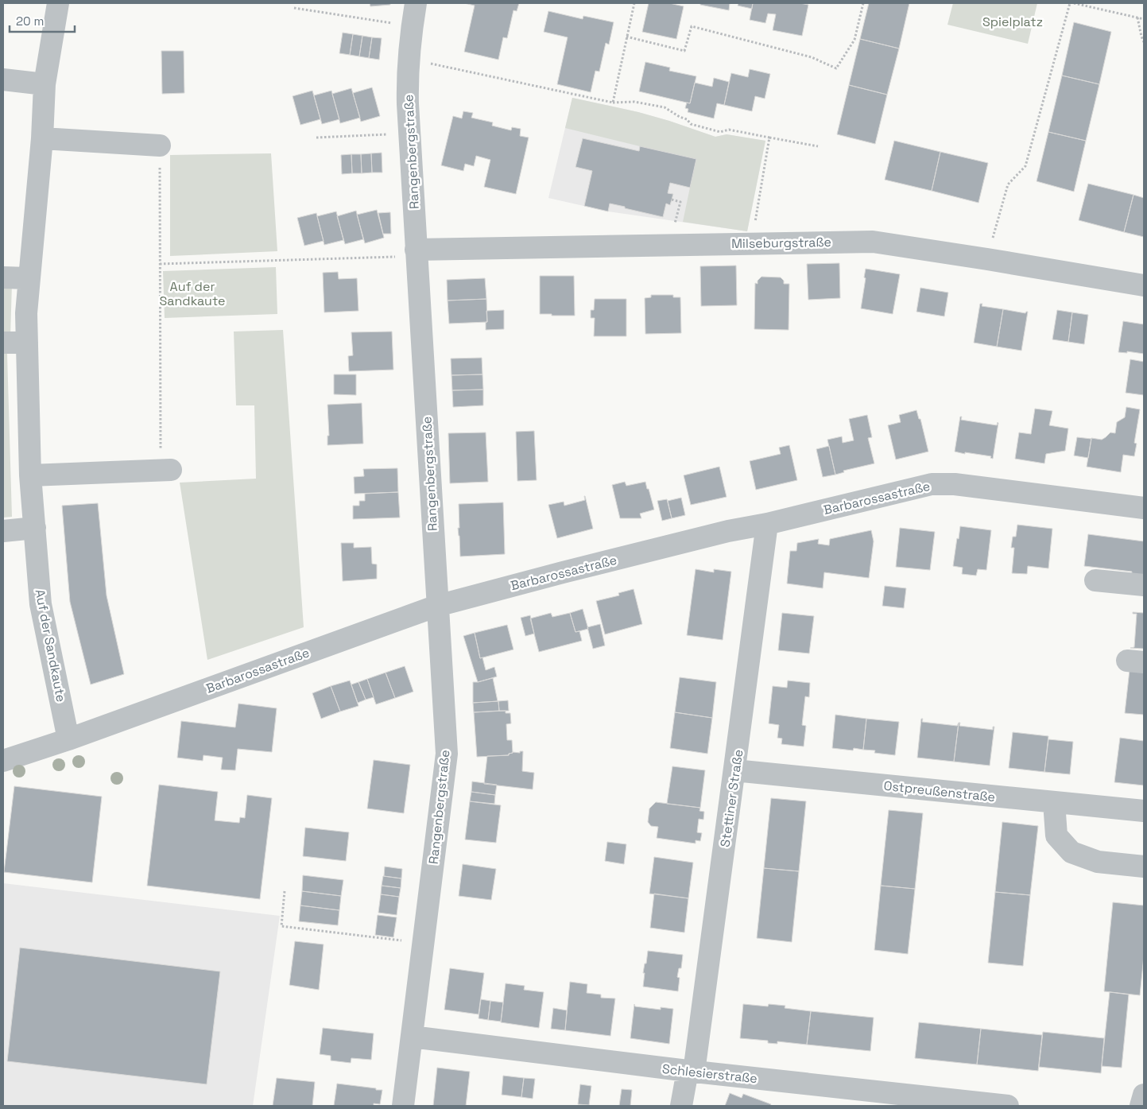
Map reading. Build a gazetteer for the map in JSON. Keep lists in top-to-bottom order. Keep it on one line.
{"streets":{"street":["Rangenbergstraße","Milseburgstraße","Barbarossastraße","Auf der Sandkaute","Ostpreußenstraße","Stettiner Straße","Schlesierstraße"]},"crossings":[["Rangenbergstraße","Milseburgstraße"],["Rangenbergstraße","Barbarossastraße"],["Rangenbergstraße","Schlesierstraße"],["Barbarossastraße","Auf der Sandkaute"],["Barbarossastraße","Stettiner Straße"],["Ostpreußenstraße","Stettiner Straße"],["Stettiner Straße","Schlesierstraße"]],"parks":["Spielplatz","Auf der Sandkaute"],"scale_bar":"20 m"}
